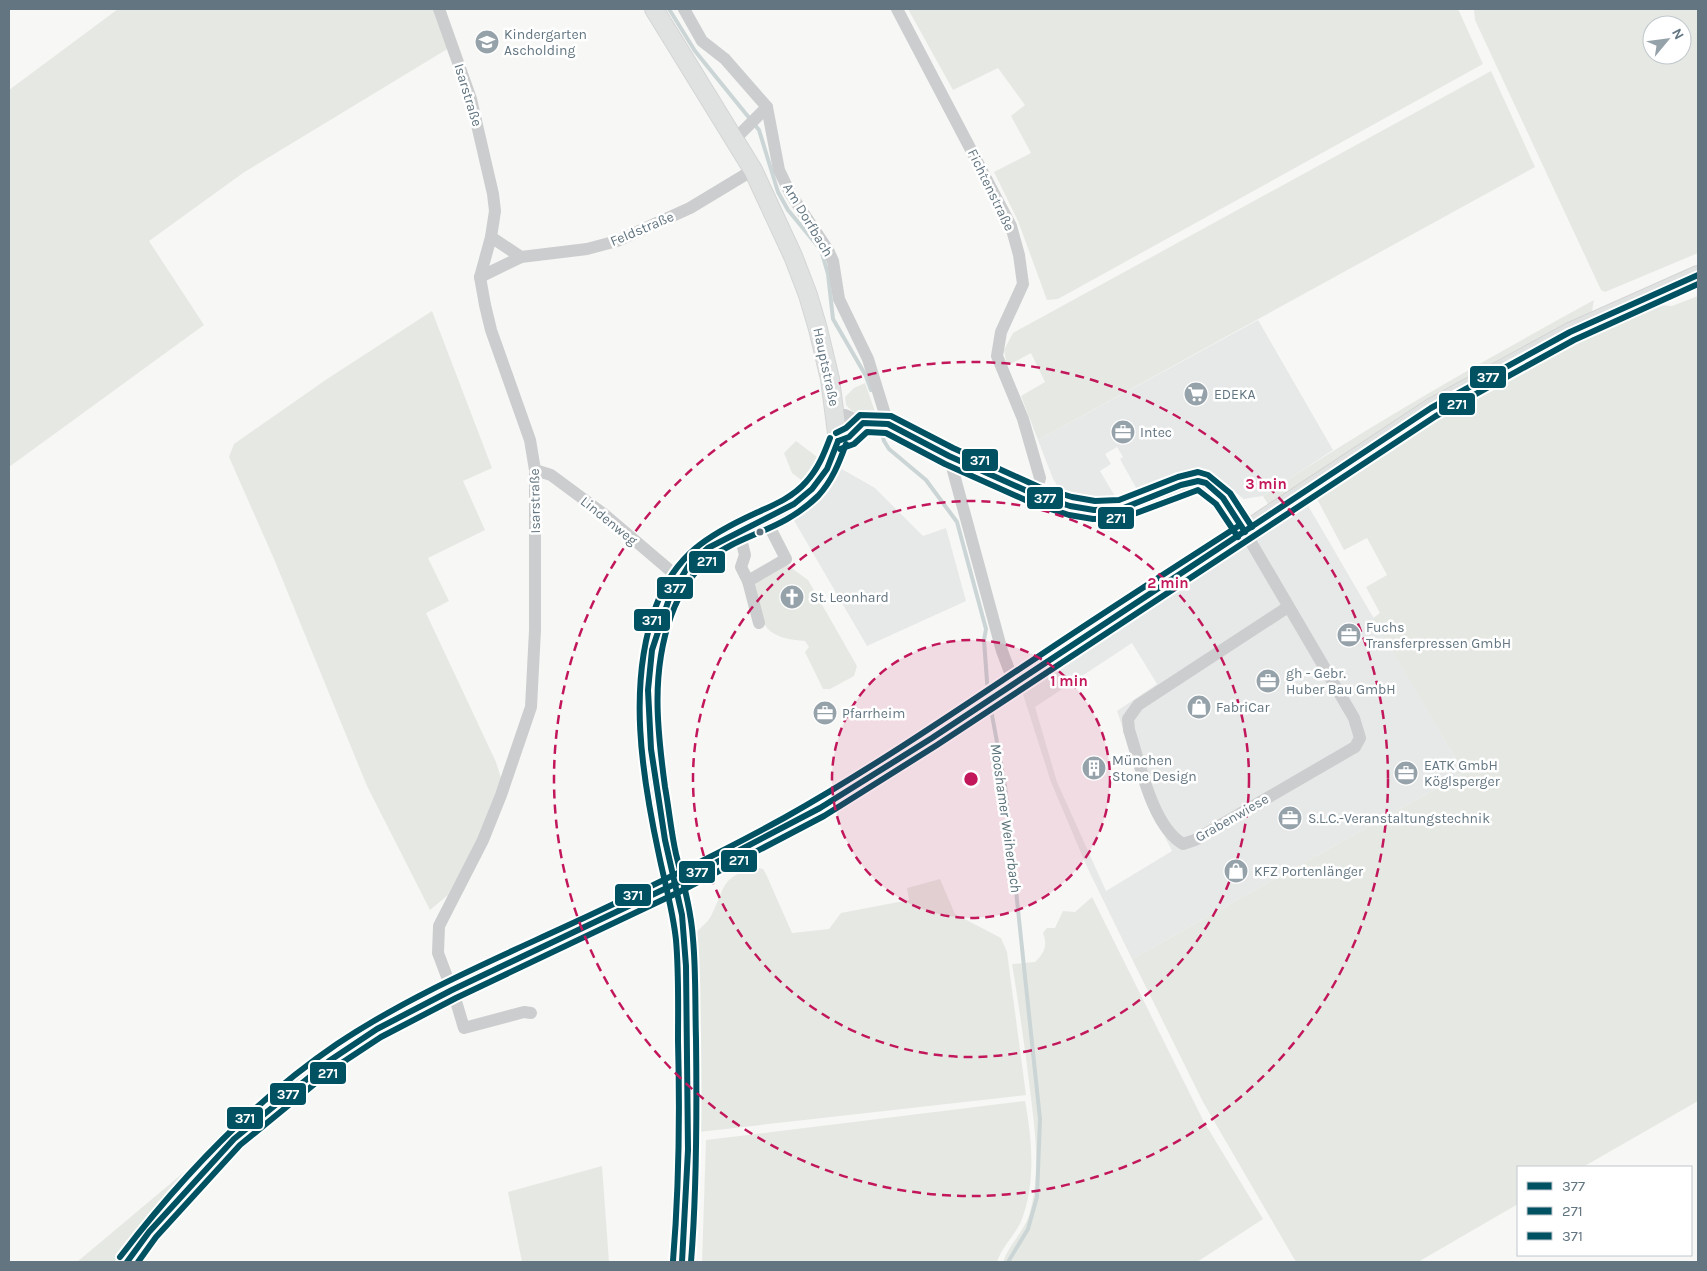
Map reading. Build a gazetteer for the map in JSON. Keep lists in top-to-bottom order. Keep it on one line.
{"streets":{"main road":["Hauptstraße"],"street":["Isarstraße","Fichtenstraße","Am Dorfbach","Feldstraße","Lindenweg","Grabenwiese"]},"crossings":[["Isarstraße","Feldstraße"],["Isarstraße","Lindenweg"],["Fichtenstraße","Grabenwiese"],["Feldstraße","Hauptstraße"],["Hauptstraße","Lindenweg"]],"water":["Mooshamer Weiherbach"],"places":{"school or university":["Kindergarten Ascholding"],"supermarket":["EDEKA"],"office":["Intec","Fuchs Transferpressen GmbH","gh - Gebr. Huber Bau GmbH","Pfarrheim","EATK GmbH Köglsperger","S.L.C.-Veranstaltungstechnik"],"church":["St. Leonhard"],"shop":["FabriCar","KFZ Portenlänger"],"building":["München Stone Design"]},"lines":["transit line 377","transit line 271","transit line 371"],"legend":["377","271","371"],"north":"top right","rings":["3 min","2 min","1 min"]}
